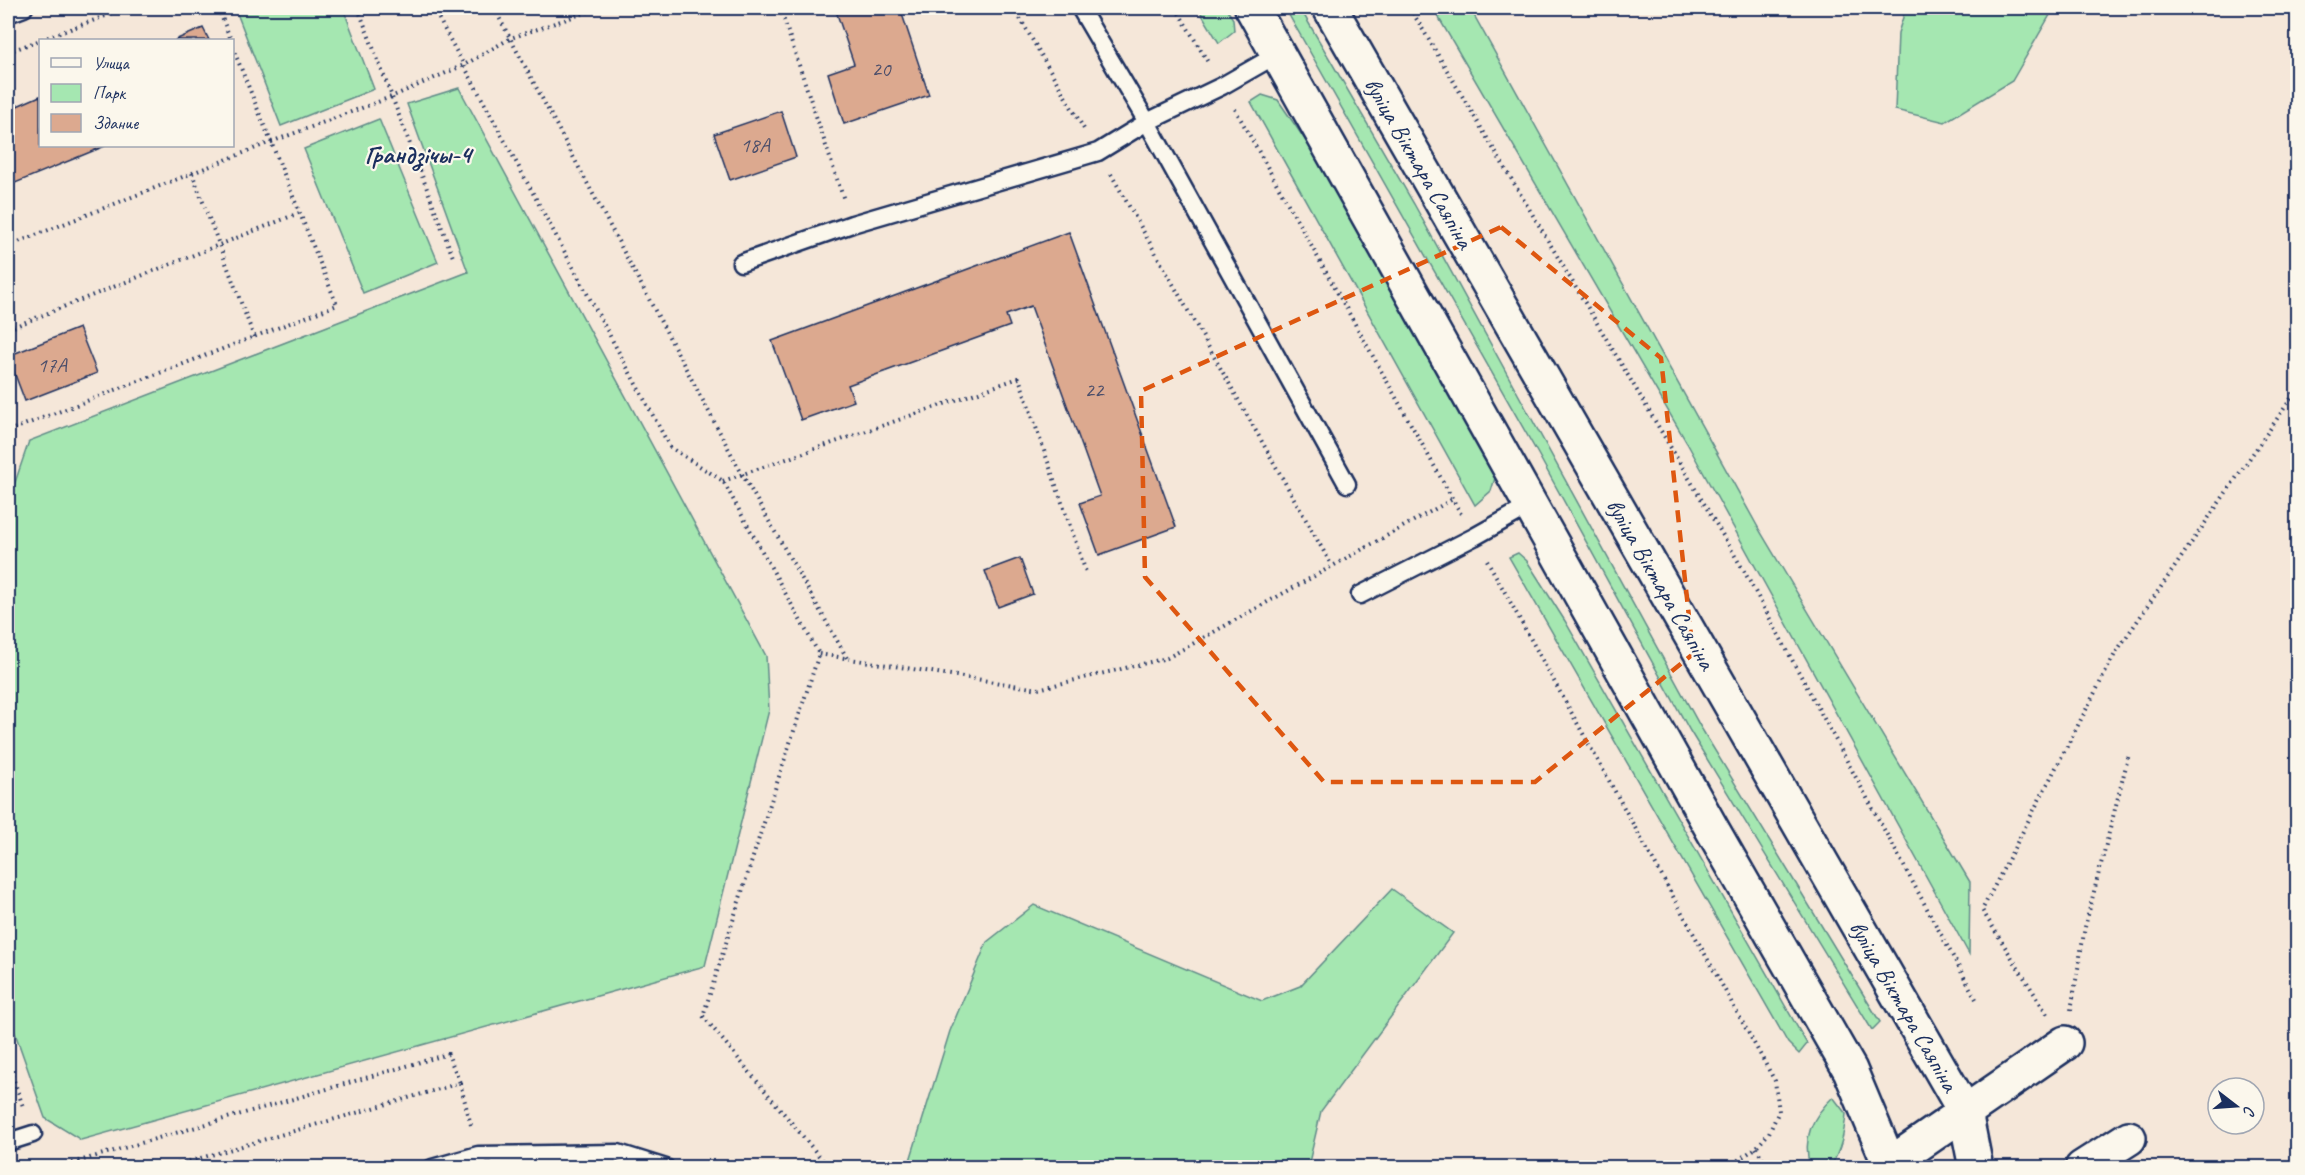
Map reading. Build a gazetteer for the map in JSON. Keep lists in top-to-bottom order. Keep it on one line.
{"streets":{"street":["вуліца Віктара Саяпіна"]},"districts":["Грандзічы-4"],"house_numbers":["20","18А","17А","22"],"legend":["Улица","Парк","Здание"],"north":"right"}
